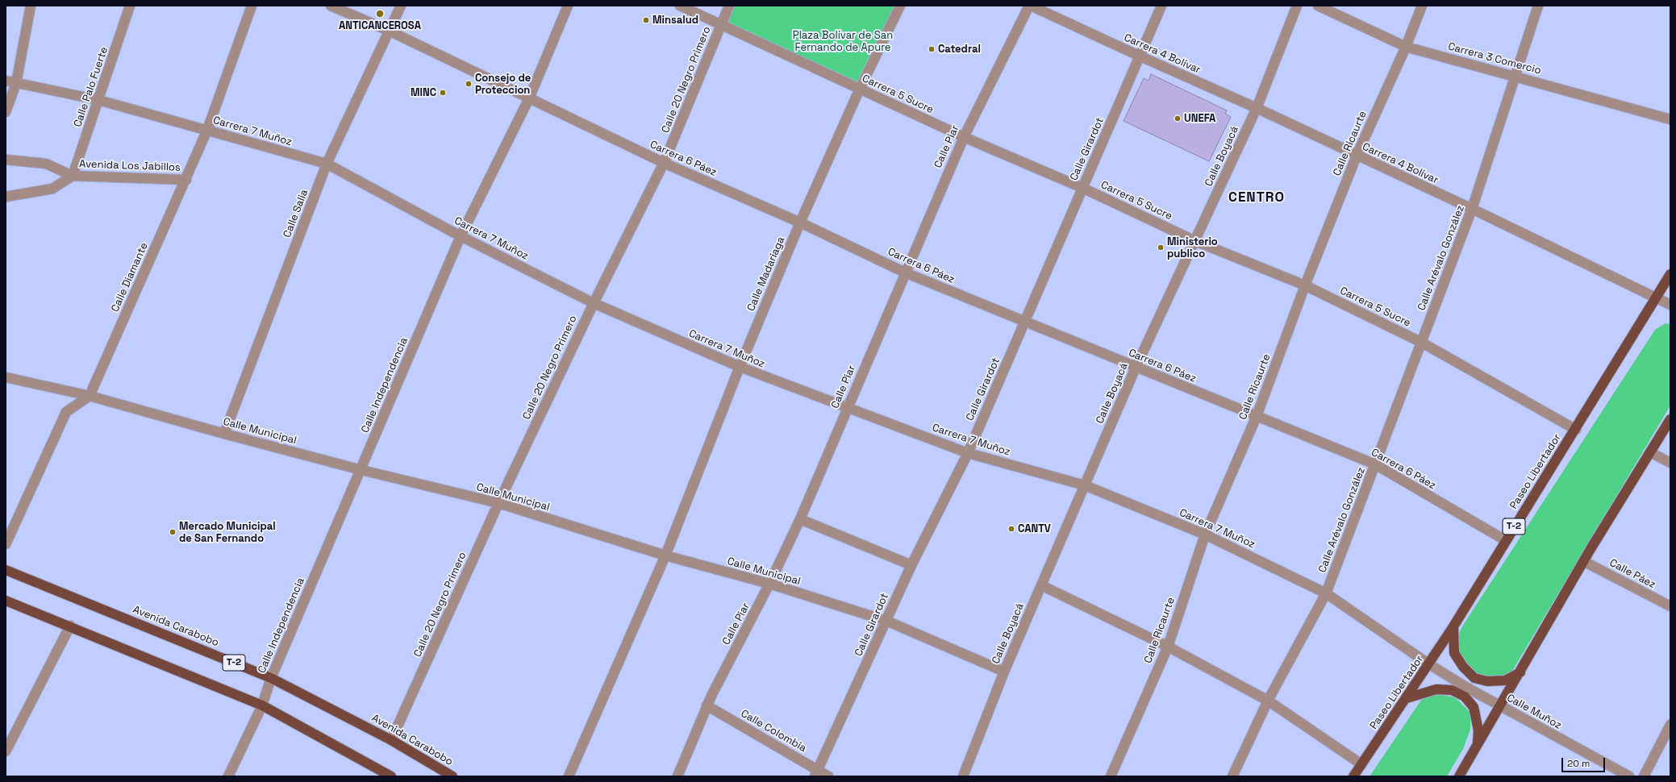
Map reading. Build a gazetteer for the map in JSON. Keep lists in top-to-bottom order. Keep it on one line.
{"streets":{"highway":["Paseo Libertador","T-2","Avenida Carabobo"],"street":["Carrera 4 Bolívar","Carrera 3 Comercio","Calle 20 Negro Primero","Calle Palo Fuerte","Carrera 5 Sucre","Carrera 7 Muñoz","Calle Ricaurte","Calle Piar","Calle Girardot","Calle Boyacá","Carrera 6 Páez","Avenida Los Jabillos","Calle Salia","Calle Arévalo González","Calle Madariaga","Calle Diamante","Calle Independencia","Calle Municipal","Calle Páez","Calle Muñoz","Calle Colombia"]},"crossings":[["Carrera 4 Bolívar","Calle Ricaurte"],["Carrera 4 Bolívar","Calle Piar"],["Carrera 4 Bolívar","Calle Girardot"],["Carrera 4 Bolívar","Calle Boyacá"],["Carrera 4 Bolívar","Calle Arévalo González"],["Carrera 4 Bolívar","Paseo Libertador"],["Carrera 3 Comercio","Calle Ricaurte"],["Carrera 3 Comercio","Calle Arévalo González"],["Calle 20 Negro Primero","Carrera 5 Sucre"],["Calle 20 Negro Primero","Carrera 7 Muñoz"],["Calle 20 Negro Primero","Carrera 6 Páez"],["Calle 20 Negro Primero","Calle Municipal"],["Calle 20 Negro Primero","Avenida Carabobo"],["Calle Palo Fuerte","Carrera 7 Muñoz"],["Calle Palo Fuerte","Avenida Los Jabillos"],["Carrera 5 Sucre","Calle Ricaurte"],["Carrera 5 Sucre","Calle Piar"],["Carrera 5 Sucre","Calle Girardot"],["Carrera 5 Sucre","Calle Boyacá"],["Carrera 5 Sucre","Calle Arévalo González"],["Carrera 5 Sucre","Calle Madariaga"],["Carrera 5 Sucre","Paseo Libertador"],["Carrera 7 Muñoz","Calle Ricaurte"],["Carrera 7 Muñoz","Calle Piar"],["Carrera 7 Muñoz","Calle Girardot"],["Carrera 7 Muñoz","Calle Boyacá"],["Carrera 7 Muñoz","Calle Salia"],["Carrera 7 Muñoz","Calle Arévalo González"],["Carrera 7 Muñoz","Calle Madariaga"],["Carrera 7 Muñoz","Calle Diamante"],["Carrera 7 Muñoz","Calle Independencia"],["Carrera 7 Muñoz","Paseo Libertador"],["Carrera 7 Muñoz","Calle Muñoz"],["Calle Ricaurte","Carrera 6 Páez"],["Calle Piar","Carrera 6 Páez"],["Calle Piar","Calle Municipal"],["Calle Piar","Calle Colombia"],["Calle Girardot","Carrera 6 Páez"],["Calle Girardot","Calle Municipal"],["Calle Girardot","Calle Colombia"],["Calle Boyacá","Carrera 6 Páez"],["Calle Boyacá","Calle Municipal"],["Carrera 6 Páez","Calle Salia"],["Carrera 6 Páez","Calle Arévalo González"],["Carrera 6 Páez","Calle Madariaga"],["Carrera 6 Páez","Calle Independencia"],["Carrera 6 Páez","Paseo Libertador"],["Avenida Los Jabillos","Calle Diamante"],["Calle Salia","Calle Municipal"],["Calle Madariaga","Calle Municipal"],["Calle Diamante","Calle Municipal"],["Calle Independencia","Calle Municipal"],["Calle Independencia","Avenida Carabobo"],["Paseo Libertador","Calle Muñoz"]],"districts":["CENTRO"],"parks":["Plaza Bolívar de San Fernando de Apure"],"places":["ANTICANCEROSA","Minsalud","Catedral","Consejo de Proteccion","MINC","UNEFA","Ministerio publico","CANTV","Mercado Municipal de San Fernando"],"scale_bar":"20 m"}
